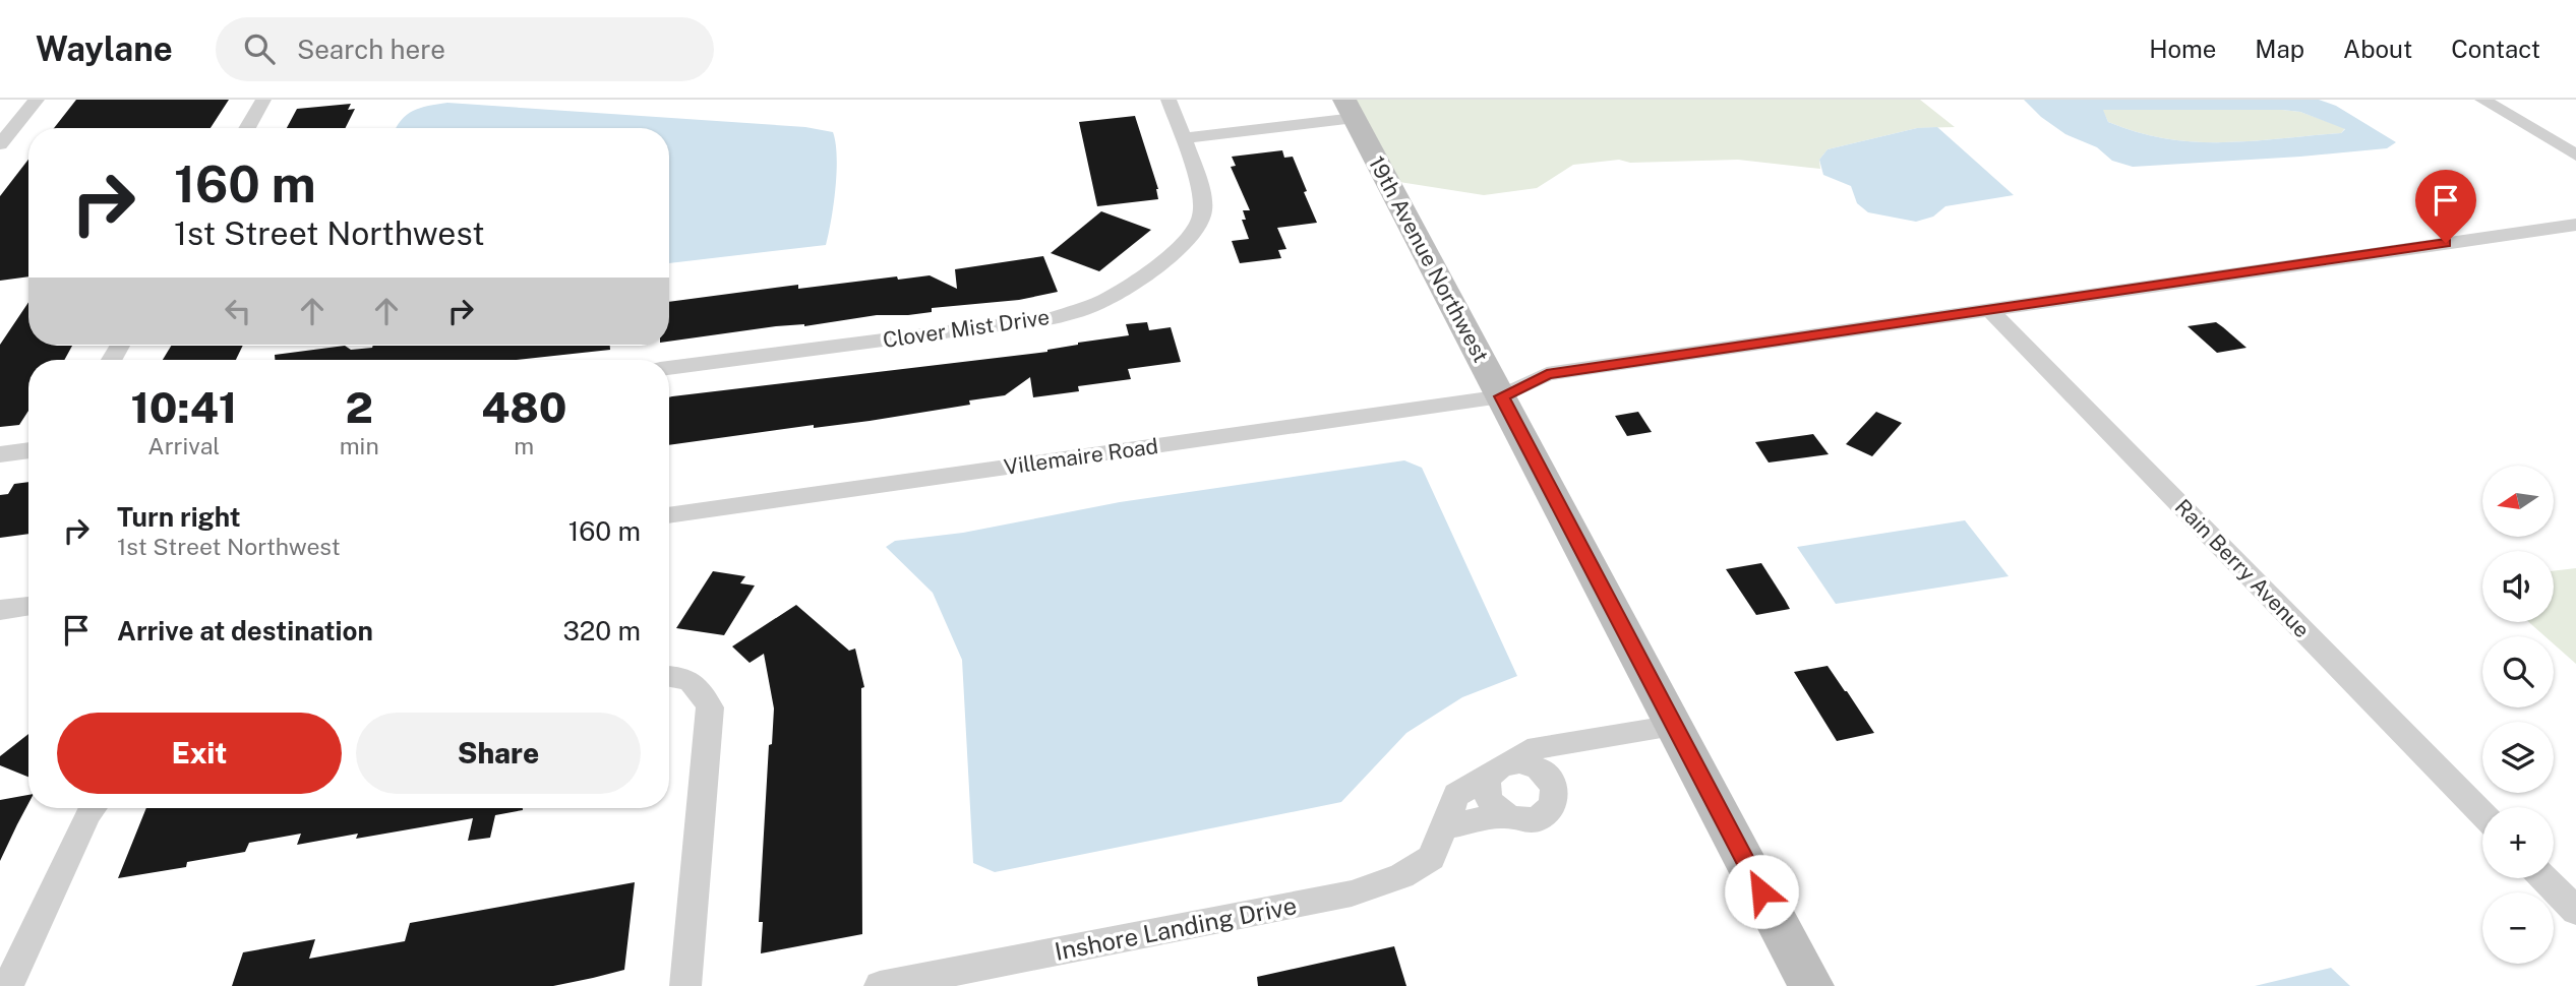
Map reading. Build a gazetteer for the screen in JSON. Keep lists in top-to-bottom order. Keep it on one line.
{"streets":{"street":["19th Avenue Northwest","Clover Mist Drive","Villemaire Road","Rain Berry Avenue","Inshore Landing Drive"]},"crossings":[["19th Avenue Northwest","Villemaire Road"],["19th Avenue Northwest","Inshore Landing Drive"],["Villemaire Road","Rain Berry Avenue"]],"north":"left","page":{"header":"Waylane","search":"Search here","nav":["Home","Map","About","Contact"],"turn":["160 m","1st Street Northwest"],"eta":["10:41","Arrival","2","min","480","m"],"map_buttons":["+","−"],"list":[{"name":"Turn right","note":"1st Street Northwest","value":"160 m"},{"name":"Arrive at destination","value":"320 m"}],"buttons":["Exit","Share"]}}
